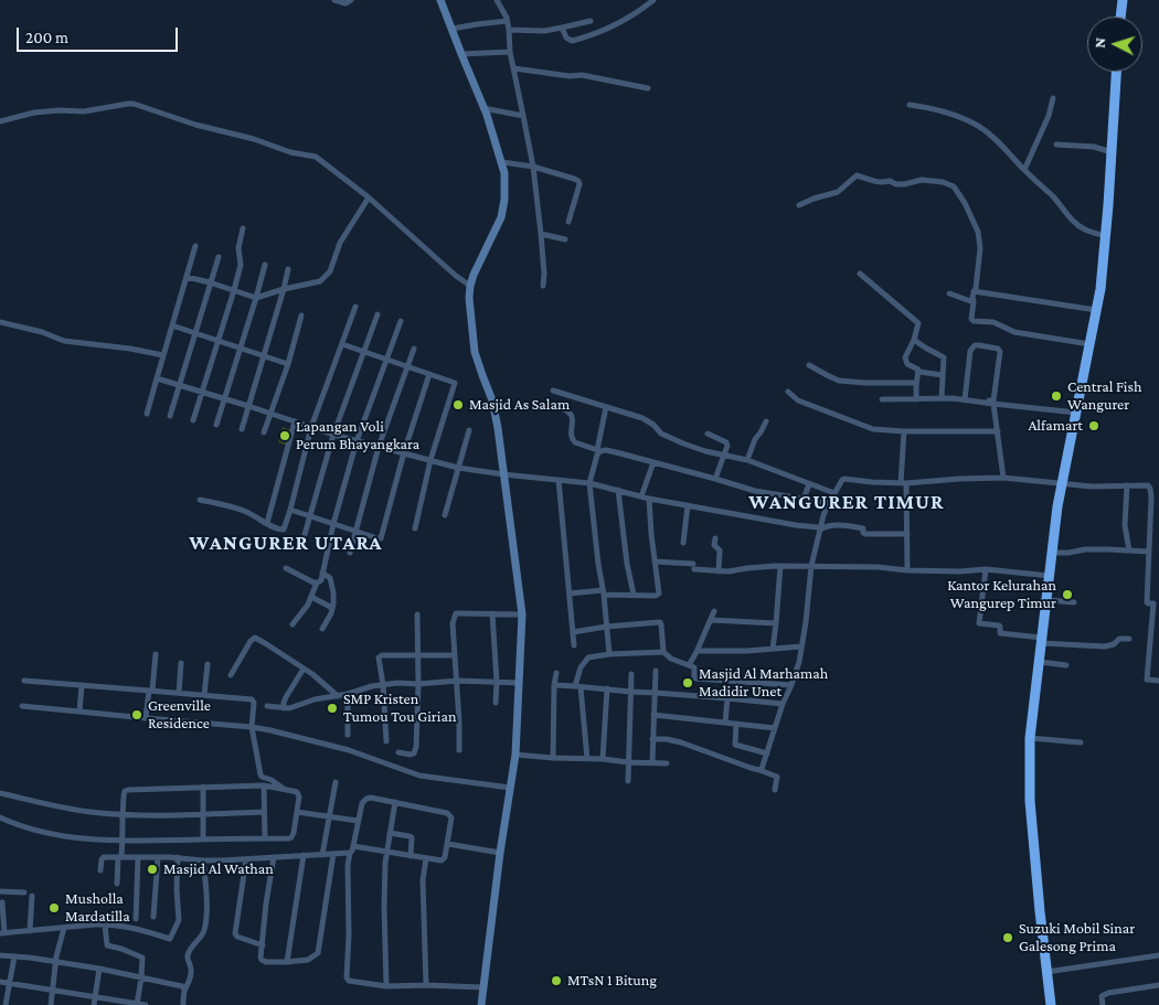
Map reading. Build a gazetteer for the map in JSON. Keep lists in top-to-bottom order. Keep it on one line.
{"districts":["WANGURER TIMUR","WANGURER UTARA"],"places":["Central Fish Wangurer","Masjid As Salam","Alfamart","Lapangan Voli Perum Bhayangkara","Kantor Kelurahan Wangurep Timur","Masjid Al Marhamah Madidir Unet","SMP Kristen Tumou Tou Girian","Greenville Residence","Masjid Al Wathan","Musholla Mardatilla","Suzuki Mobil Sinar Galesong Prima","MTsN 1 Bitung"],"scale_bar":"200 m","north":"left"}
